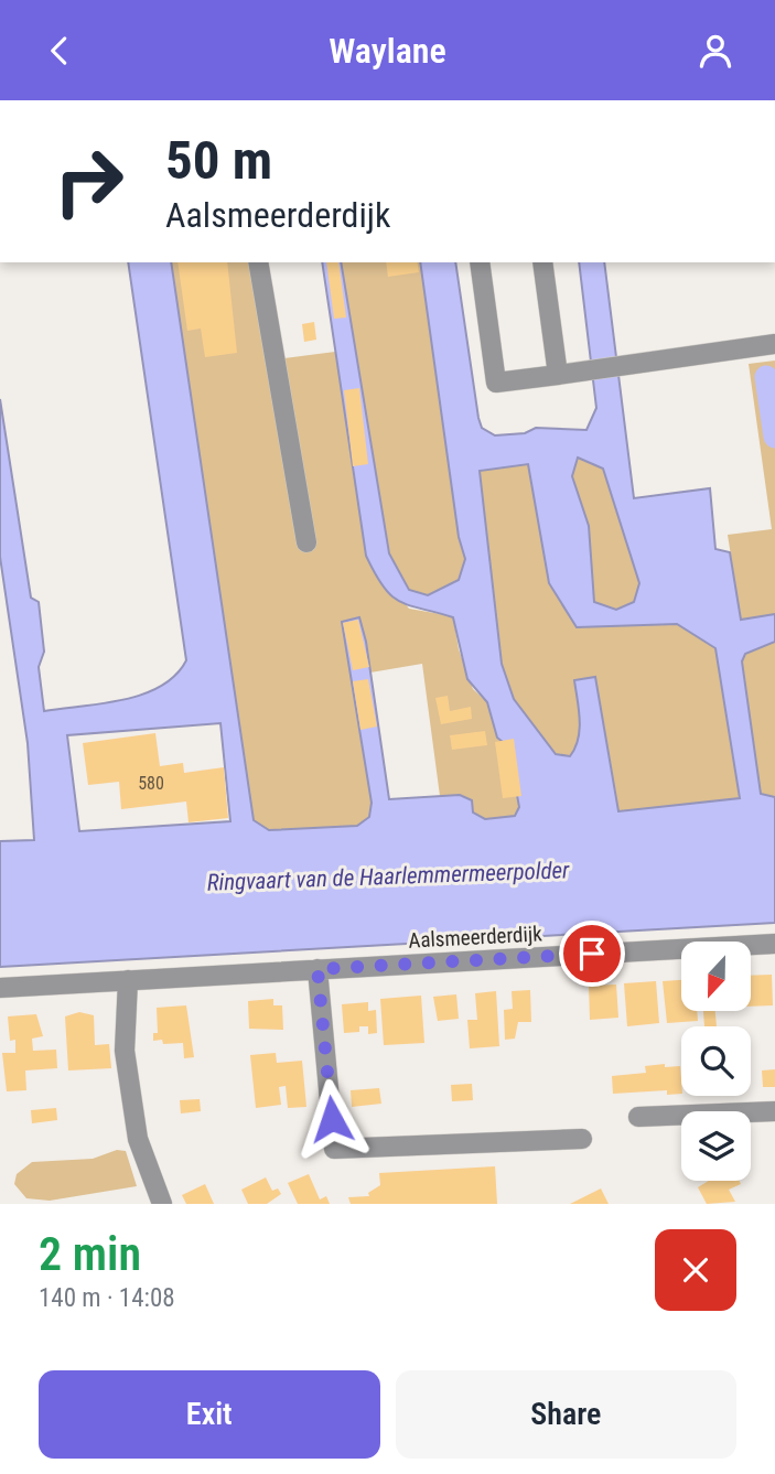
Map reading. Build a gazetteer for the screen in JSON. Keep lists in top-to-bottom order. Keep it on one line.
{"streets":{"street":["Aalsmeerderdijk"]},"water":["Ringvaart van de Haarlemmermeerpolder"],"house_numbers":["580"],"north":"bottom","page":{"header":"Waylane","turn":["50 m","Aalsmeerderdijk"],"heading":["2 min","140 m · 14:08"],"buttons":["Exit","Share"]}}
